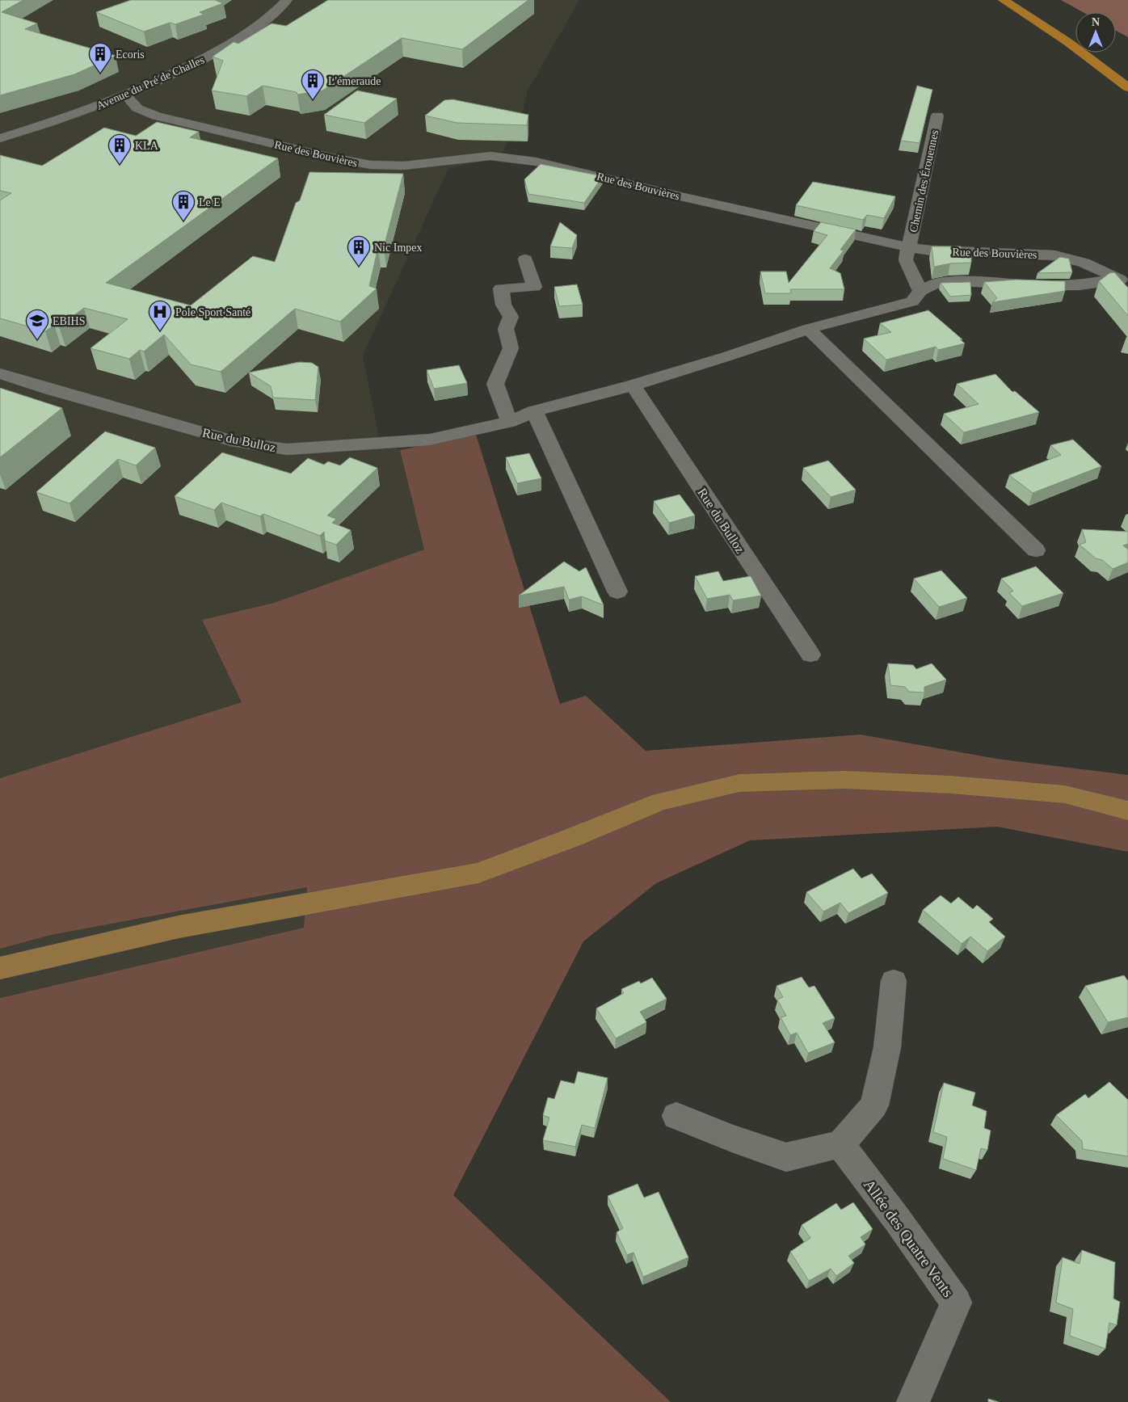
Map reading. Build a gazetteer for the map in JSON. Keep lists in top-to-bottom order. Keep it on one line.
{"streets":{"street":["Avenue du Pré de Challes","Rue des Bouvières","Chemin des Érouennes","Rue du Bulloz","Allée des Quatre Vents"]},"crossings":[["Avenue du Pré de Challes","Rue des Bouvières"],["Rue des Bouvières","Chemin des Érouennes"],["Rue des Bouvières","Rue du Bulloz"],["Chemin des Érouennes","Rue du Bulloz"]],"places":{"building":["Ecoris","L'émeraude","KLA","Le E","Nic Impex"],"hospital":["Pole Sport Santé"],"school or university":["EBIHS"]},"north":"top"}
